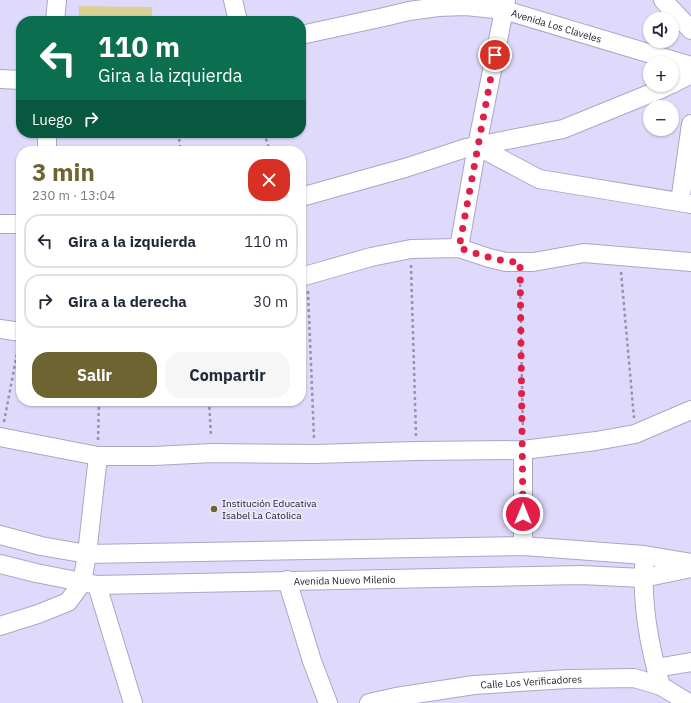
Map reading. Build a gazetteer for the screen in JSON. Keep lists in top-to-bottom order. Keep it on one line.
{"streets":{"street":["Avenida Los Claveles","Avenida Nuevo Milenio","Calle Los Verificadores"]},"places":["Institución Educativa Isabel La Catolica"],"page":{"map_buttons":["+","−"],"turn":["110 m","Gira a la izquierda"],"then":"Luego","heading":["3 min","230 m · 13:04"],"list":[{"name":"Gira a la izquierda","value":"110 m"},{"name":"Gira a la derecha","value":"30 m"}],"buttons":["Salir","Compartir"]}}
